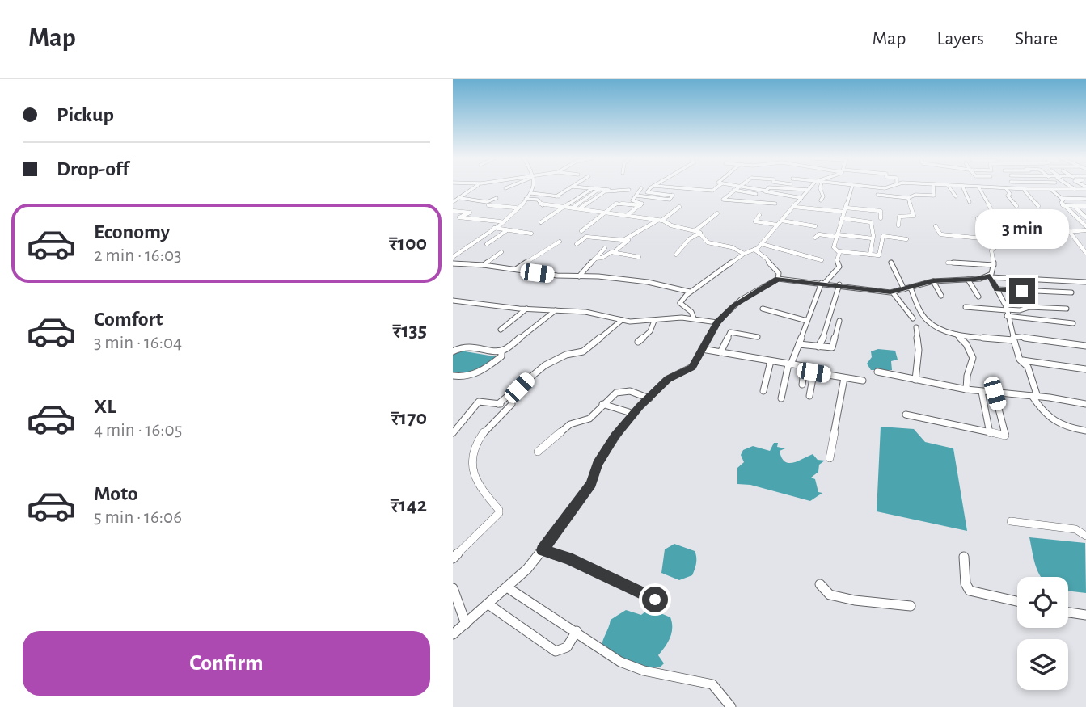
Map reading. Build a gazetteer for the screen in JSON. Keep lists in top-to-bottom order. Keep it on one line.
{"page":{"header":"Map","nav":["Map","Layers","Share"],"banner":["Pickup","Drop-off"],"list":[{"name":"Economy","note":"2 min · 16:03","value":"₹100"},{"name":"Comfort","note":"3 min · 16:04","value":"₹135"},{"name":"XL","note":"4 min · 16:05","value":"₹170"},{"name":"Moto","note":"5 min · 16:06","value":"₹142"}],"bubble":"3 min","buttons":"Confirm"}}
